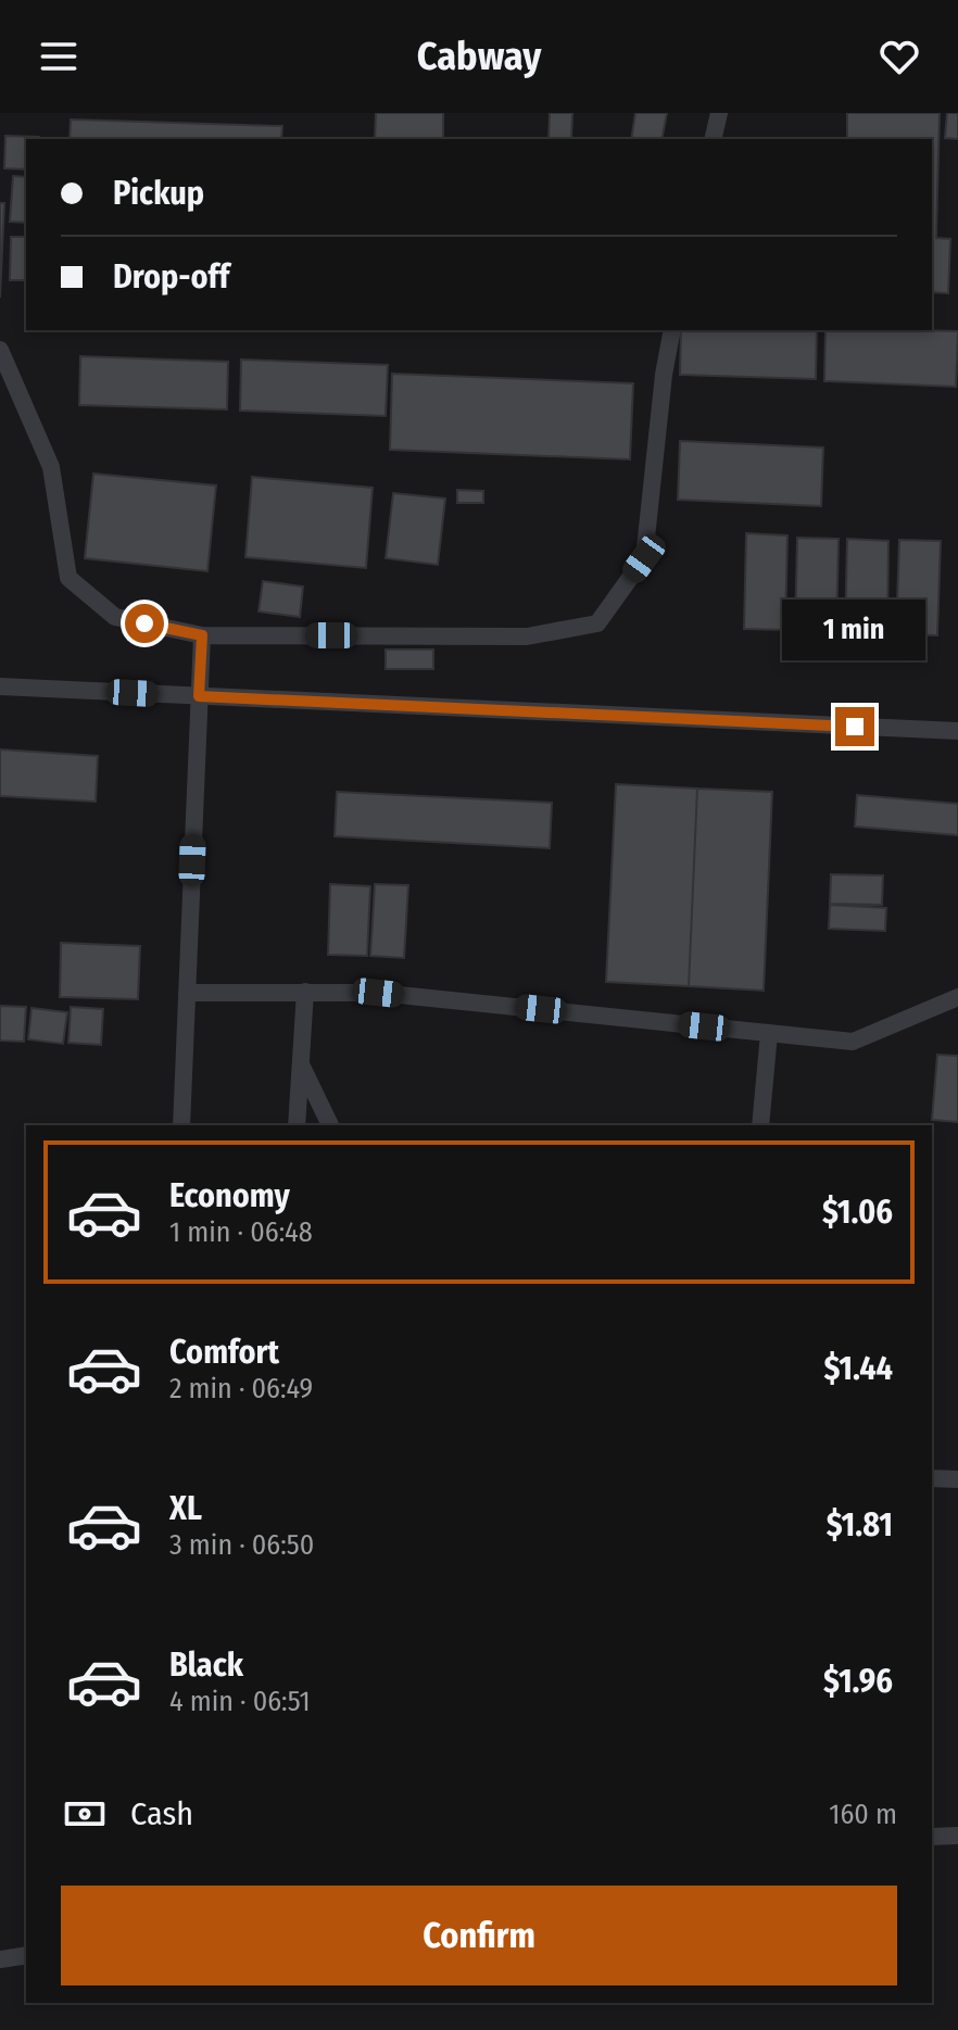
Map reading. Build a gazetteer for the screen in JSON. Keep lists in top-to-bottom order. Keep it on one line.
{"page":{"header":"Cabway","banner":["Pickup","Drop-off"],"bubble":"1 min","list":[{"name":"Economy","note":"1 min · 06:48","value":"$1.06"},{"name":"Comfort","note":"2 min · 06:49","value":"$1.44"},{"name":"XL","note":"3 min · 06:50","value":"$1.81"},{"name":"Black","note":"4 min · 06:51","value":"$1.96"}],"pay":["Cash","160 m"],"buttons":"Confirm"}}
